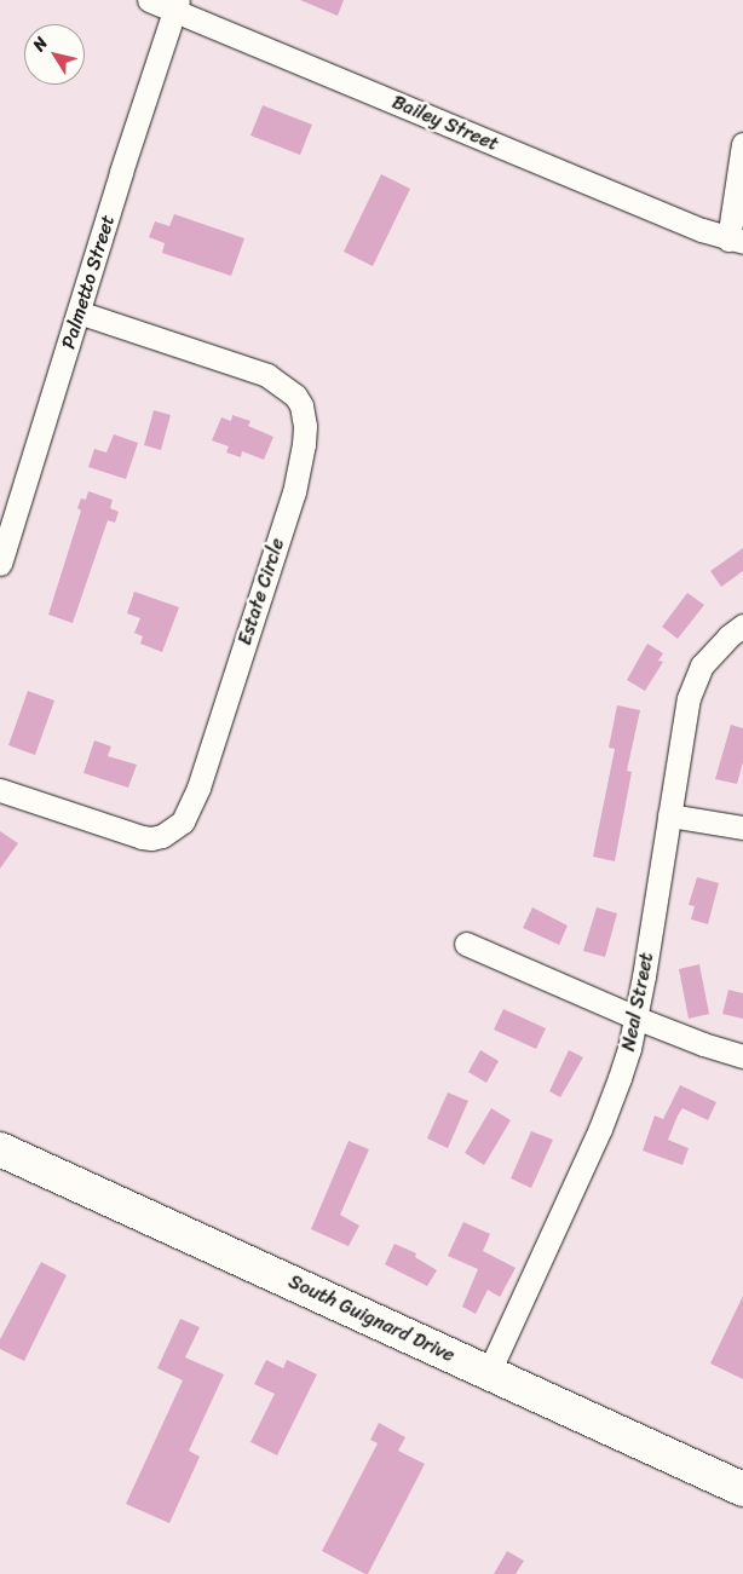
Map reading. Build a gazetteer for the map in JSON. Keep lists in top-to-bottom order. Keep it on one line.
{"streets":{"highway":["South Guignard Drive"],"street":["Bailey Street","Palmetto Street","Estate Circle","Neal Street"]},"crossings":[["Bailey Street","Palmetto Street"],["Palmetto Street","Estate Circle"],["Neal Street","South Guignard Drive"]],"north":"top left"}
